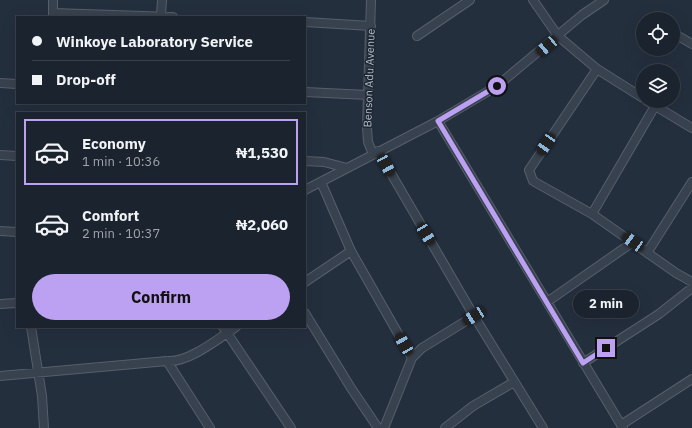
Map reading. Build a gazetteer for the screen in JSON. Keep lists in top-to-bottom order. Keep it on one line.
{"streets":{"street":["Benson Adu Avenue"]},"page":{"banner":["Winkoye Laboratory Service","Drop-off"],"list":[{"name":"Economy","note":"1 min · 10:36","value":"₦1,530"},{"name":"Comfort","note":"2 min · 10:37","value":"₦2,060"}],"buttons":"Confirm","bubble":"2 min"}}
